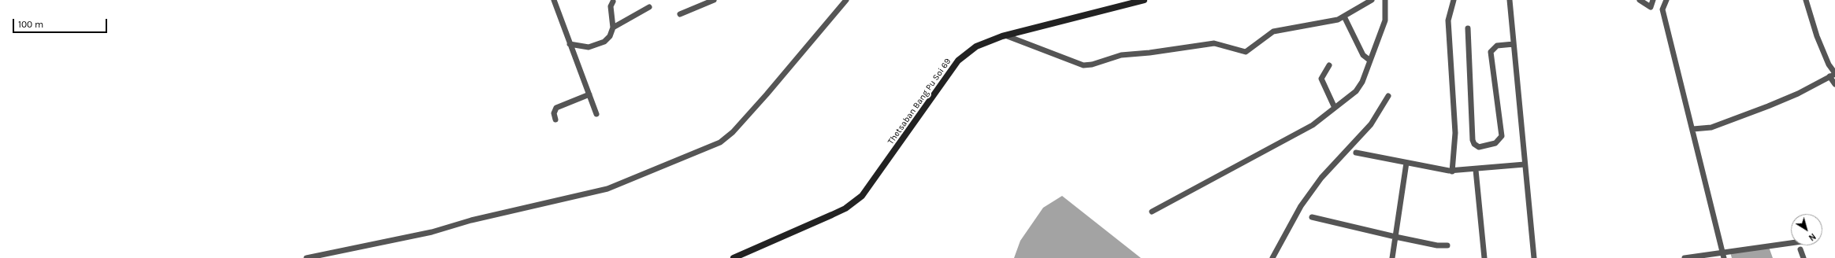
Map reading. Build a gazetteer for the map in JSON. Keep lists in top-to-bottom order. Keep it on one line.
{"streets":{"street":["Thetsaban Bang Pu Soi 69"]},"scale_bar":"100 m","north":"bottom right"}
